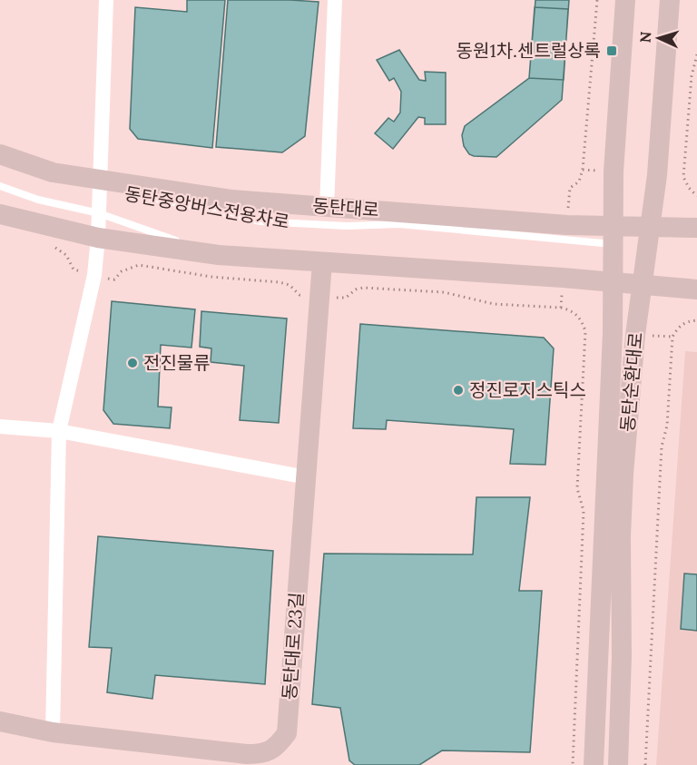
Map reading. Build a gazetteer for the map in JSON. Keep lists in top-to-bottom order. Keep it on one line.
{"streets":{"street":["동탄대로","동탄순환대로","동탄대로 23길"],"lane":["동탄중앙버스전용차로"]},"crossings":[["동탄중앙버스전용차로","동탄대로"],["동탄중앙버스전용차로","동탄순환대로"],["동탄대로","동탄순환대로"]],"places":{"transit":["동원1차.센트럴상록"],"other":["전진물류","정진로지스틱스"]},"north":"left"}
